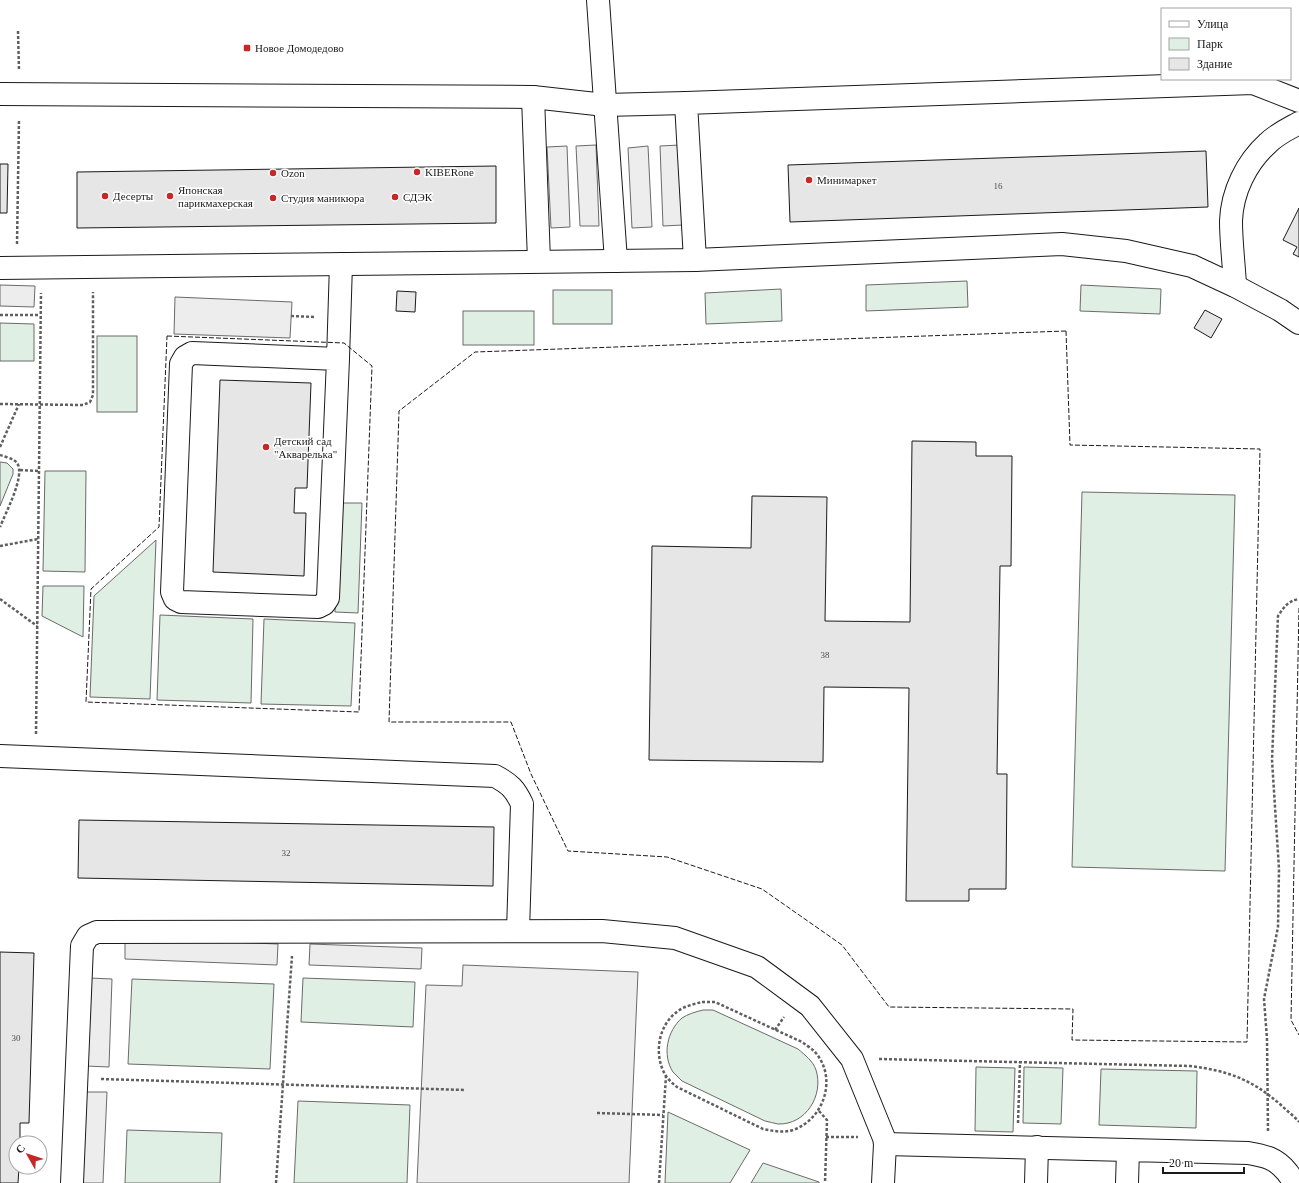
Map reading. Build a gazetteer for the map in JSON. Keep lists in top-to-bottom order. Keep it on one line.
{"places":{"transit":["Новое Домодедово"],"other":["KIBERone","Ozon","Минимаркет","Десерты","Японская парикмахерская","СДЭК","Студия маникюра","Детский сад \"Акварелька\""]},"house_numbers":["16","38","32","30"],"legend":["Улица","Парк","Здание"],"scale_bar":"20 m","north":"top left"}
